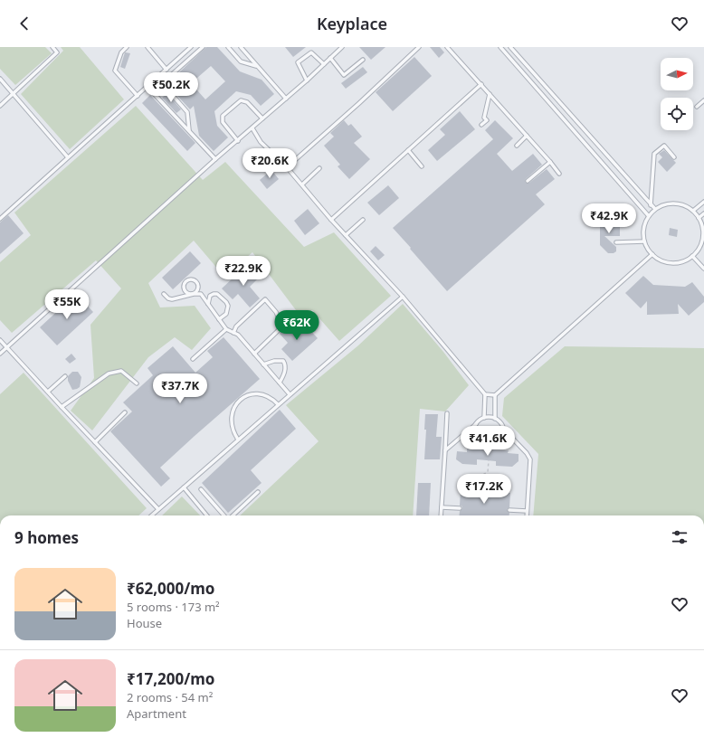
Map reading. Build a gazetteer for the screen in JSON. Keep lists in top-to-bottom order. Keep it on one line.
{"north":"right","page":{"header":"Keyplace","price":["₹50.2K","₹20.6K","₹42.9K","₹22.9K","₹55K","₹62K","₹37.7K","₹41.6K","₹17.2K"],"heading":"9 homes","list":[{"name":"₹62,000/mo","note":"5 rooms · 173 m² · House"},{"name":"₹17,200/mo","note":"2 rooms · 54 m² · Apartment"}]}}
